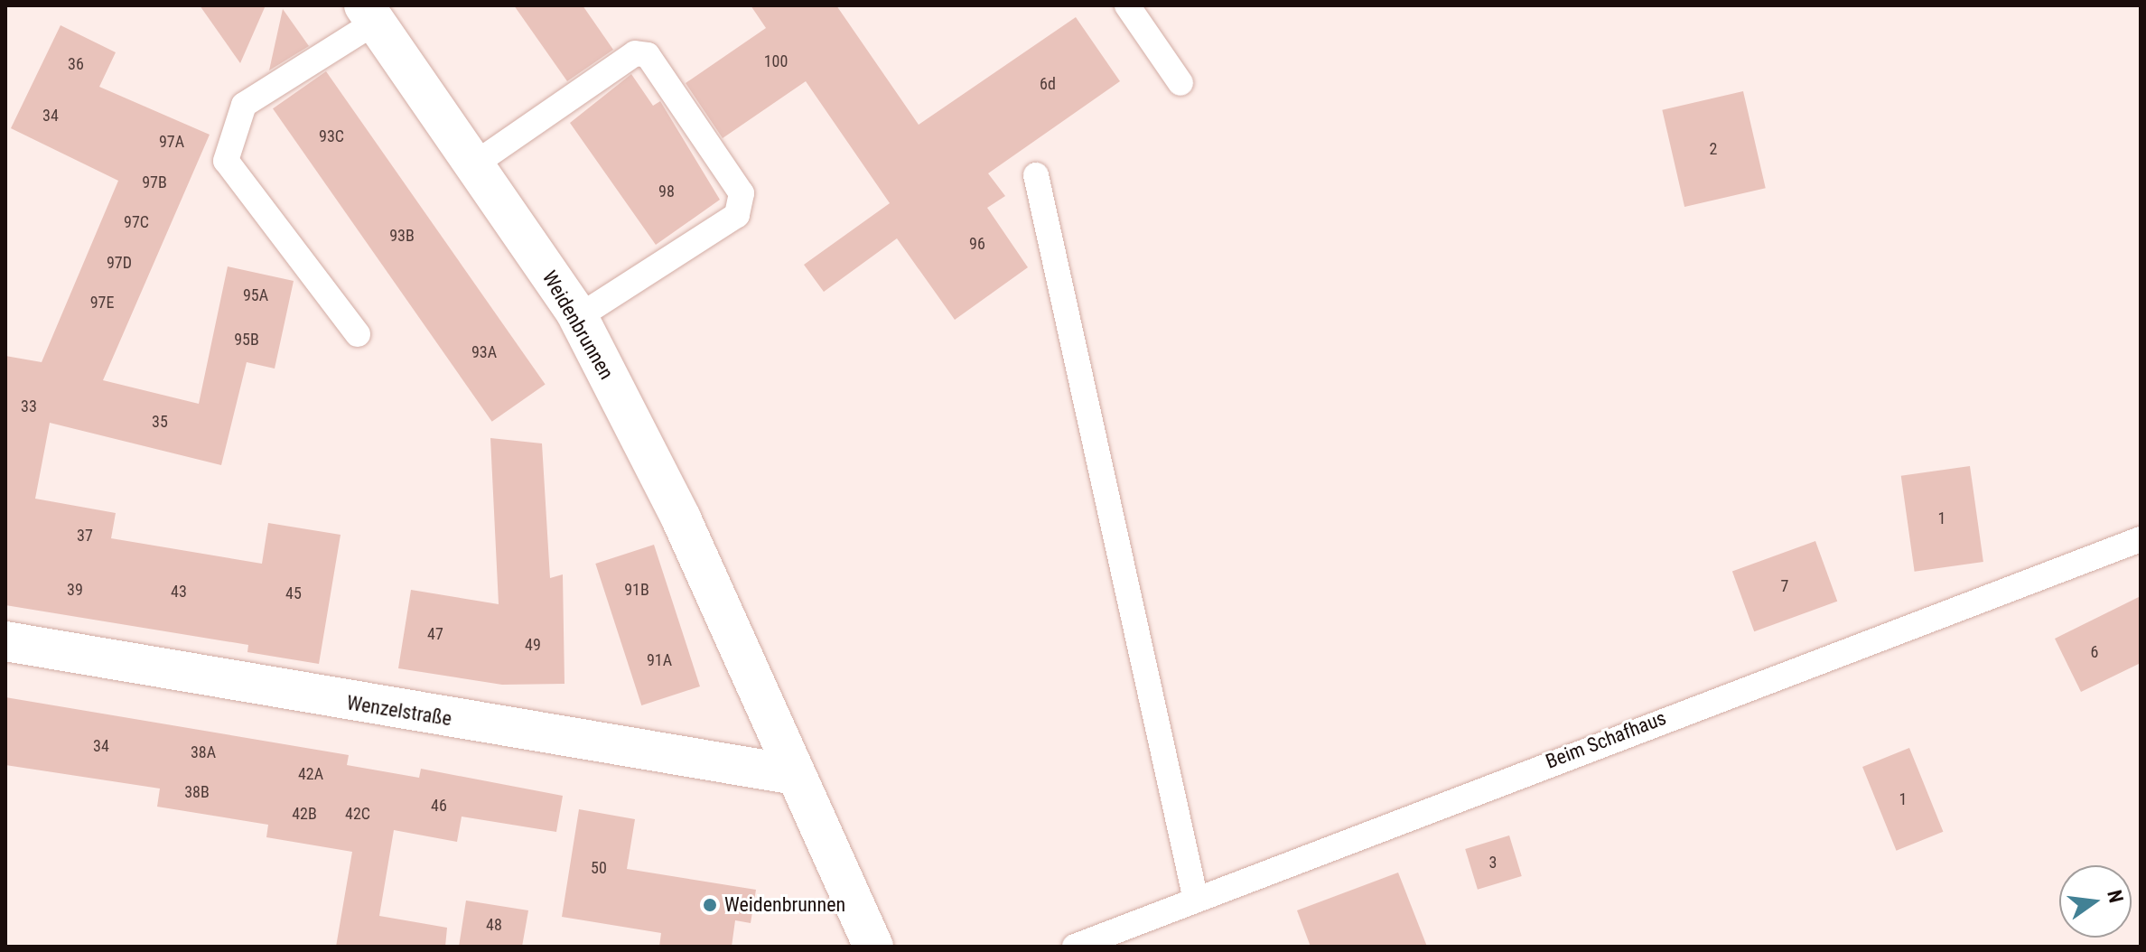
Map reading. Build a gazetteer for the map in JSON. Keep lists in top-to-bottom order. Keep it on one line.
{"streets":{"street":["Weidenbrunnen","Wenzelstraße"],"lane":["Beim Schafhaus"]},"crossings":[["Weidenbrunnen","Wenzelstraße"]],"places":["Weidenbrunnen"],"house_numbers":["100","36","6d","34","93C","97A","2","97B","98","97C","93B","96","97D","95A","97E","95B","93A","33","35","1","37","7","39","91B","43","45","47","49","6","91A","34","38A","42A","38B","1","46","42B","42C","3","50","48"],"north":"right"}
